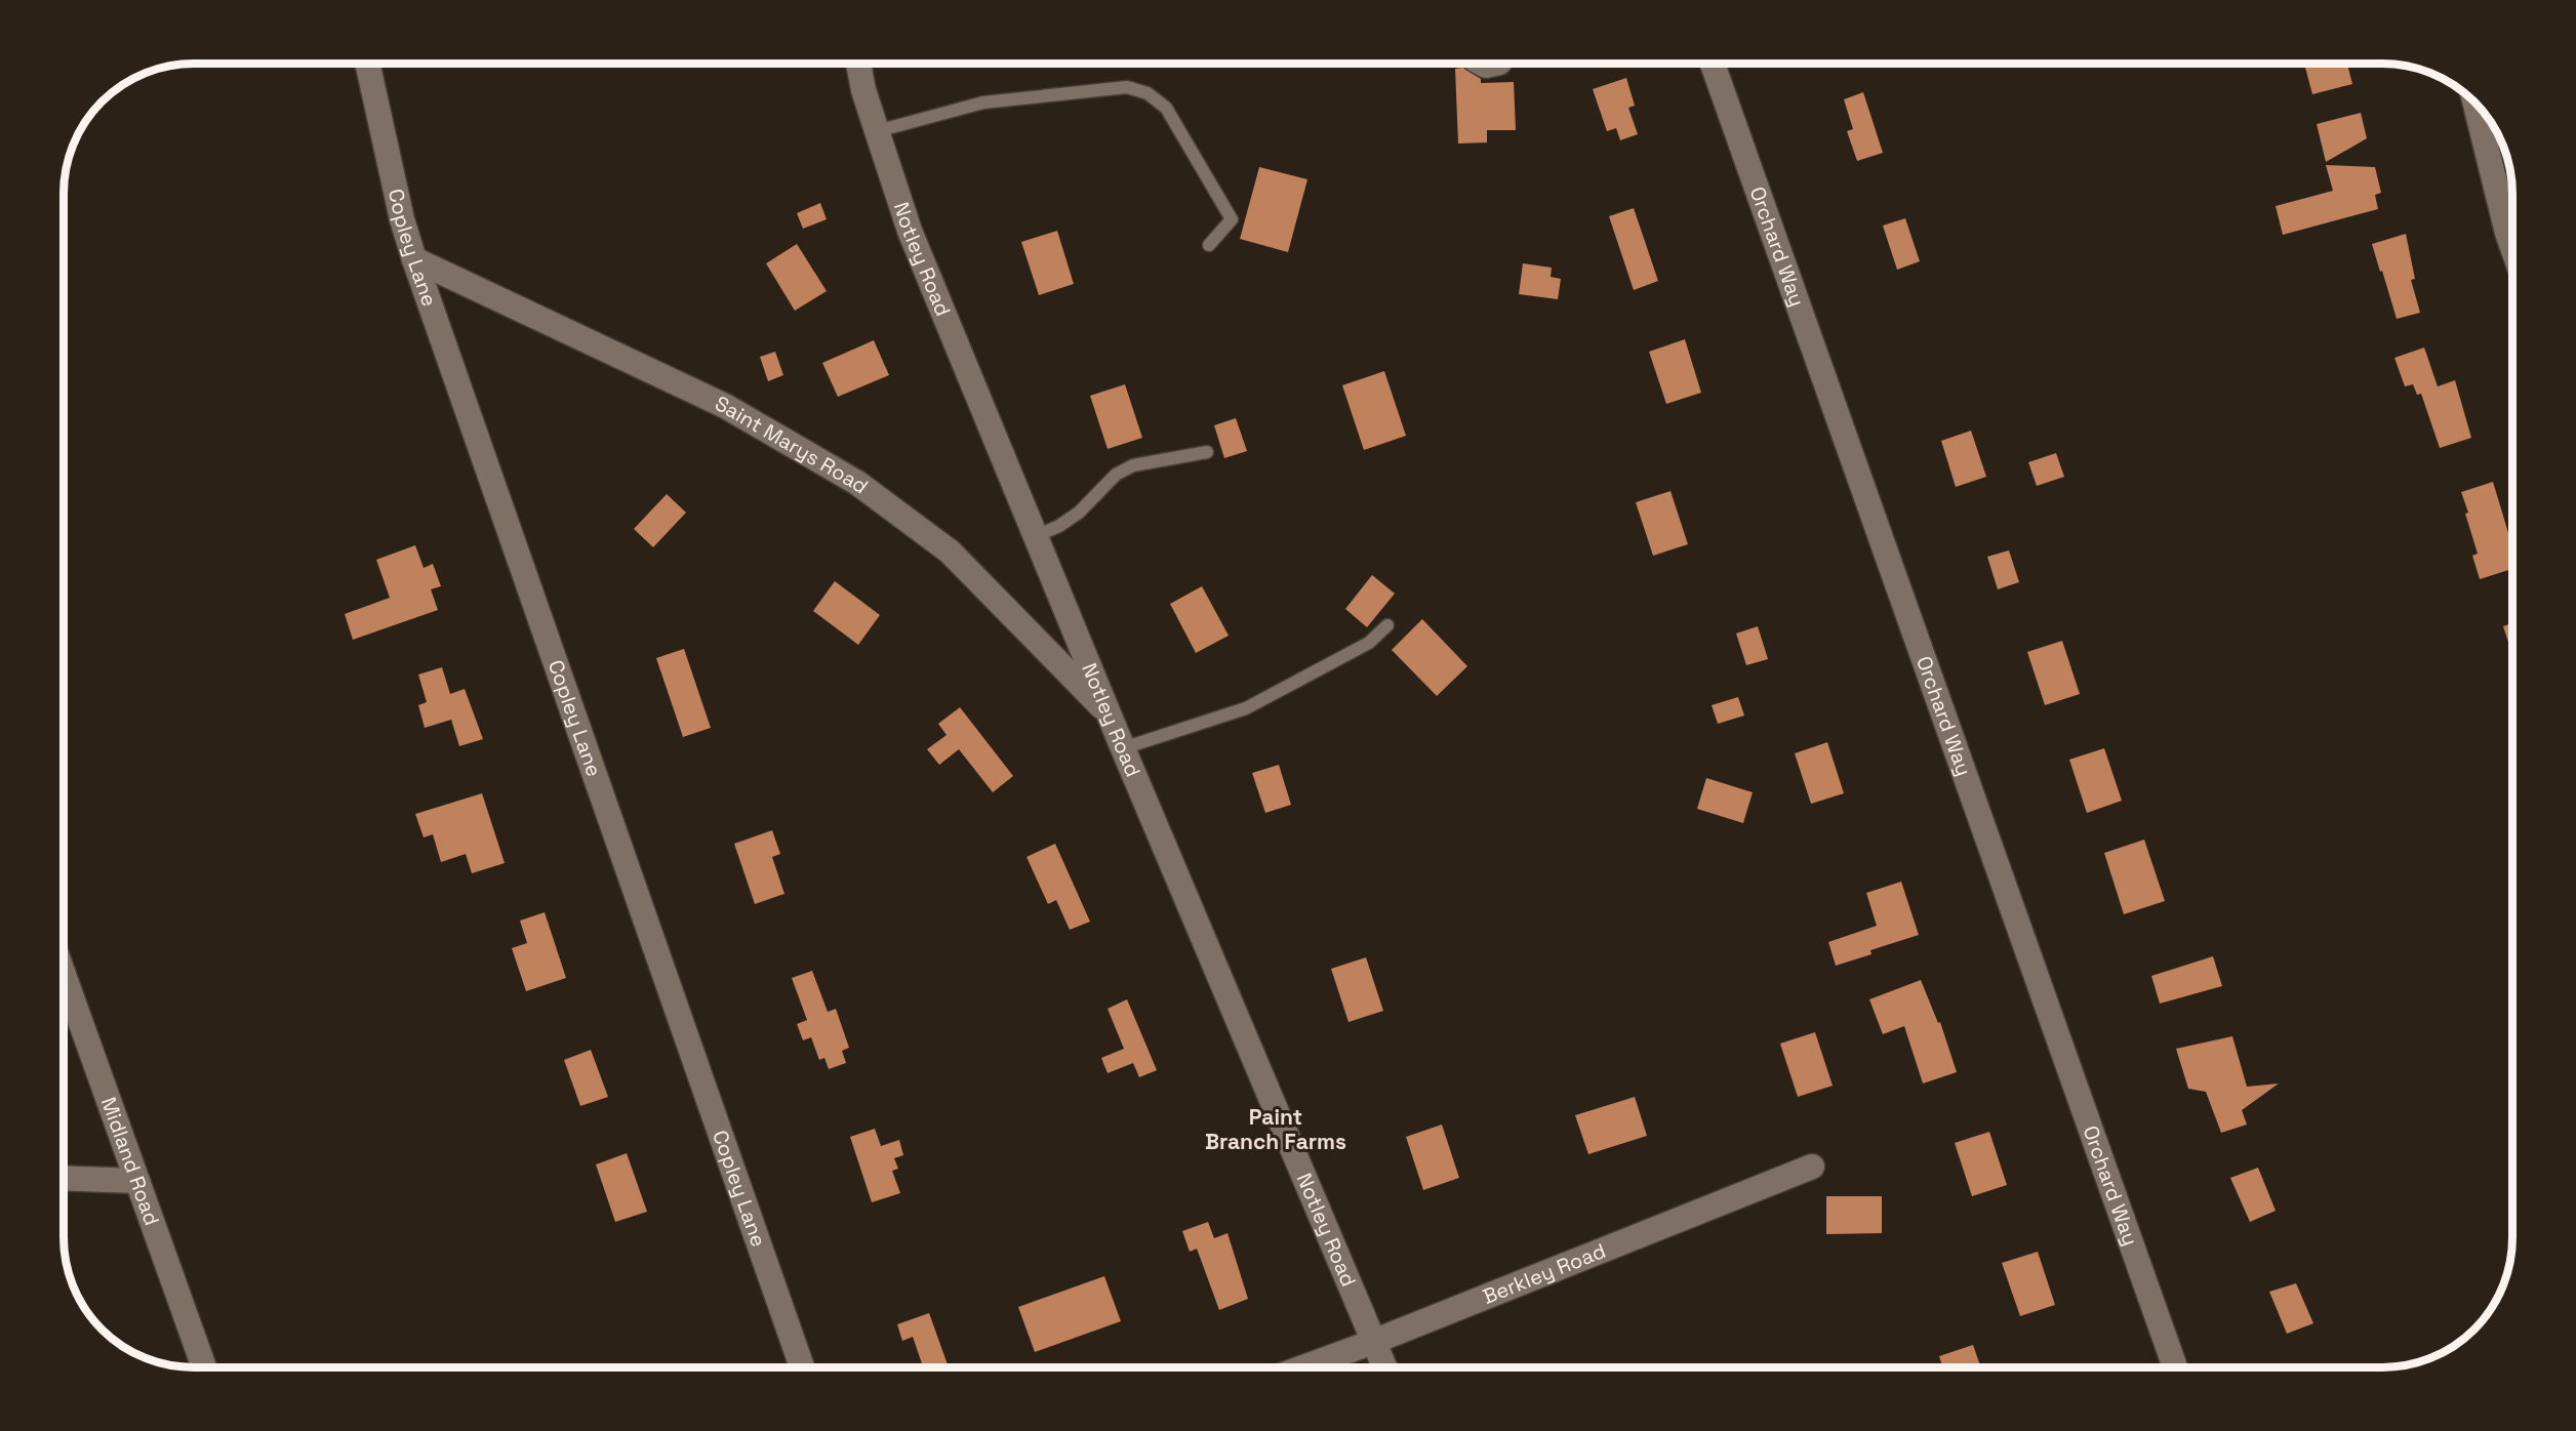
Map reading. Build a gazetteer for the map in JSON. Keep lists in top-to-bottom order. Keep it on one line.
{"streets":{"street":["Orchard Way","Copley Lane","Notley Road","Saint Marys Road","Midland Road","Berkley Road"]},"crossings":[["Copley Lane","Saint Marys Road"],["Notley Road","Saint Marys Road"],["Notley Road","Berkley Road"]],"districts":["Paint Branch Farms"]}
